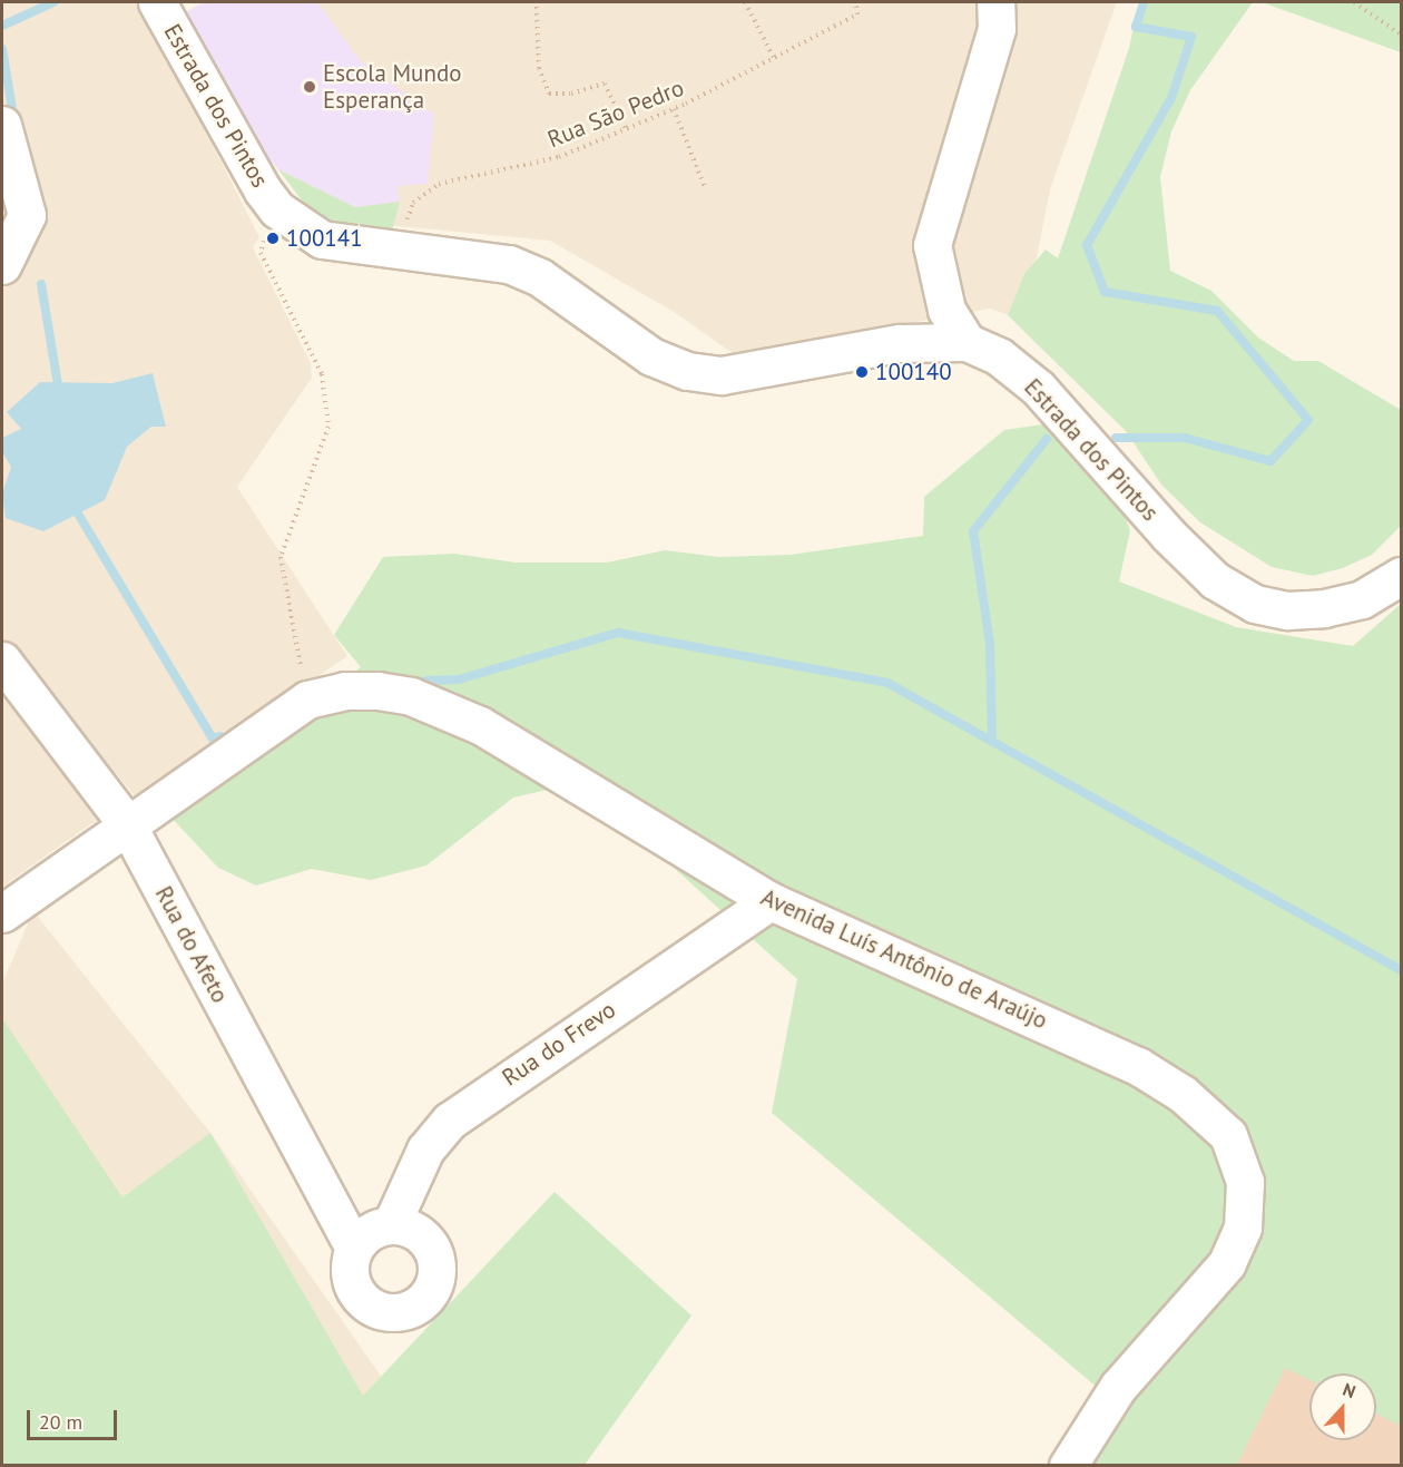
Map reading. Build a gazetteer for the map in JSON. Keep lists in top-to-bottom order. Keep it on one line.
{"streets":{"street":["Estrada dos Pintos","Rua do Afeto","Avenida Luís Antônio de Araújo","Rua do Frevo"],"path":["Rua São Pedro"]},"crossings":[["Estrada dos Pintos","Rua São Pedro"],["Rua do Afeto","Avenida Luís Antônio de Araújo"],["Rua do Afeto","Rua do Frevo"],["Avenida Luís Antônio de Araújo","Rua do Frevo"]],"places":["Escola Mundo Esperança","100141","100140"],"scale_bar":"20 m","north":"top"}
